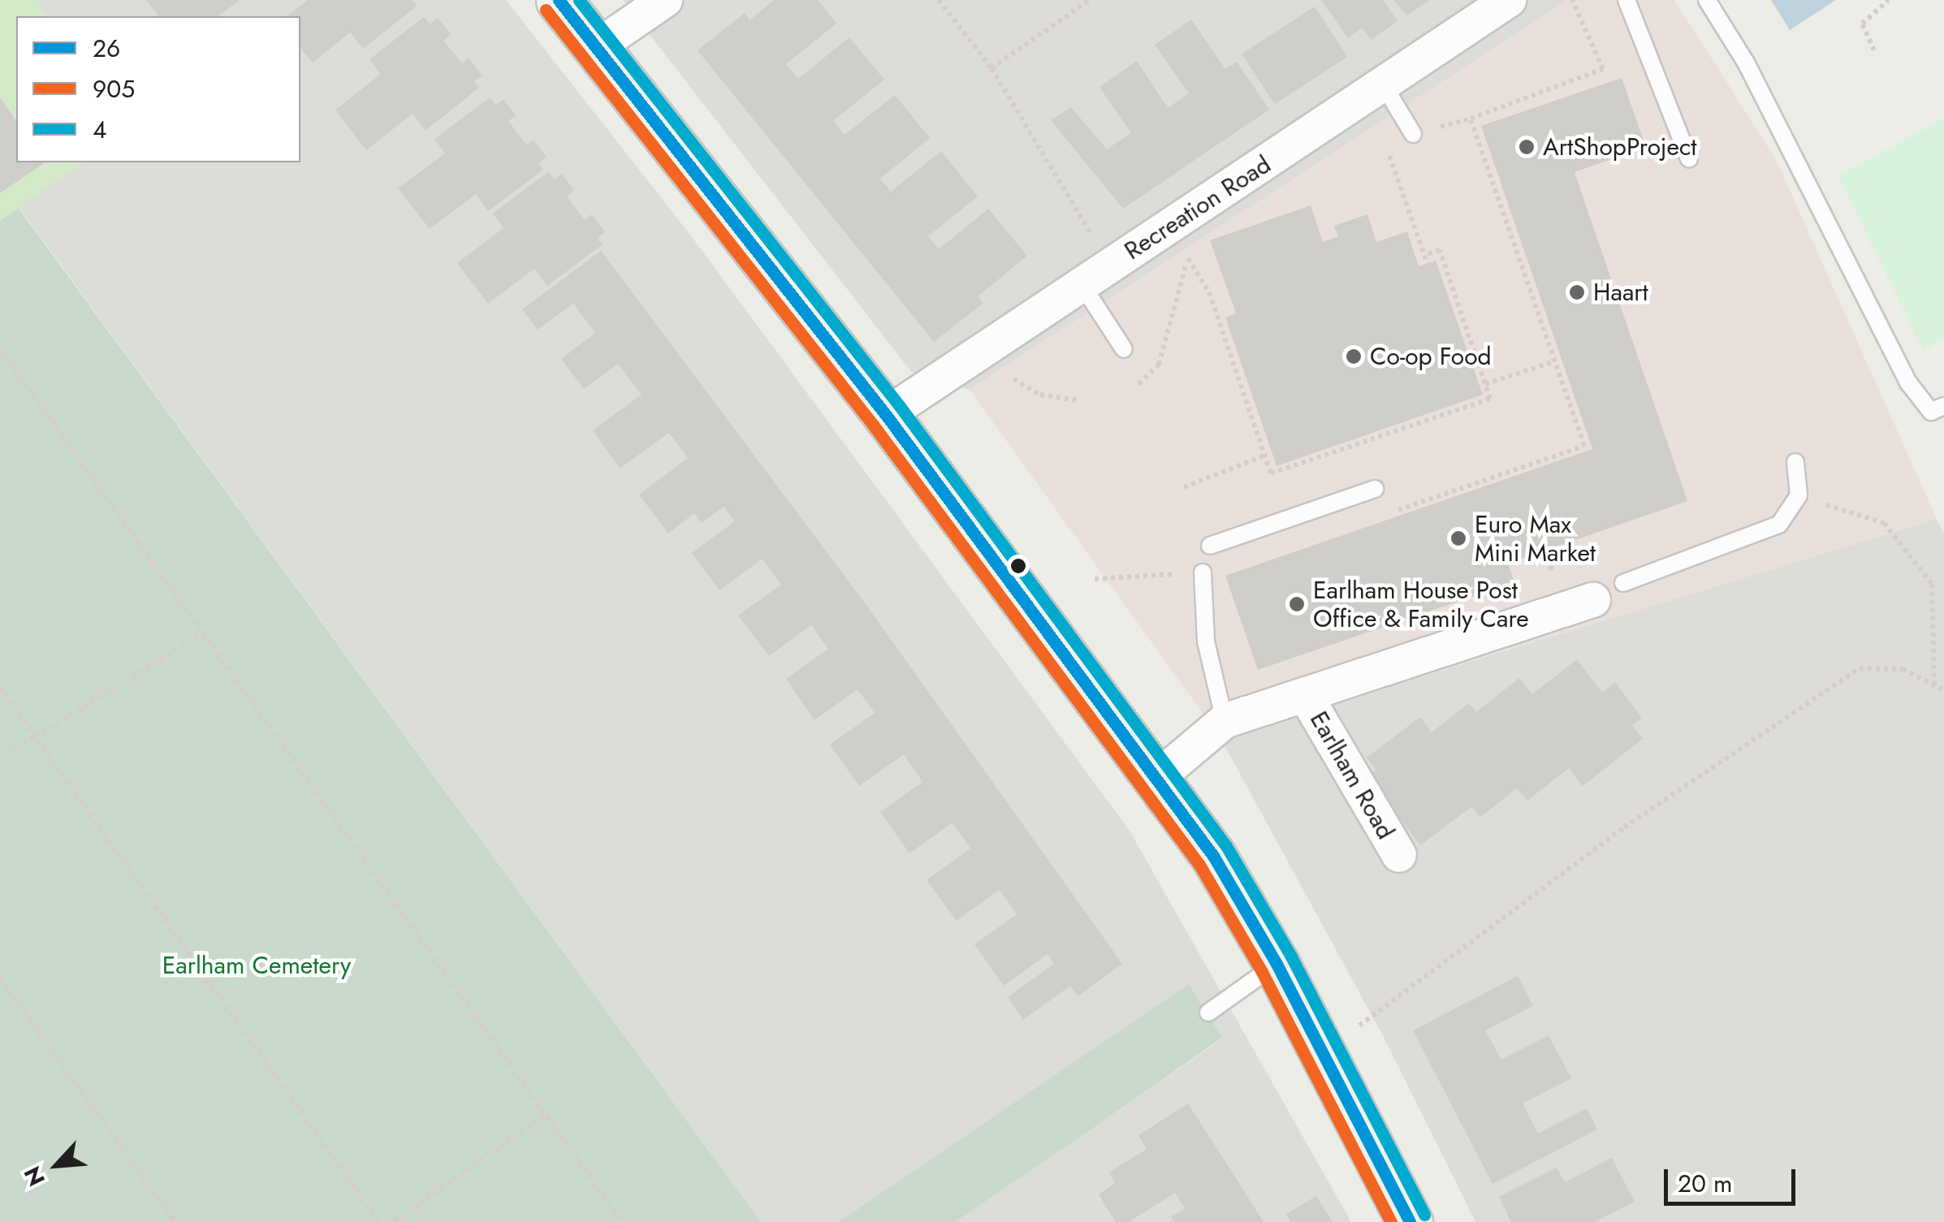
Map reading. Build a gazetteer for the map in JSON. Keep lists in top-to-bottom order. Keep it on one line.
{"streets":{"street":["Recreation Road","Earlham Road"]},"parks":["Earlham Cemetery"],"places":["ArtShopProject","Haart","Co-op Food","Euro Max Mini Market","Earlham House Post Office & Family Care"],"lines":["transit line 26","transit line 4","transit line 905"],"legend":["26","905","4"],"scale_bar":"20 m","north":"bottom left"}
